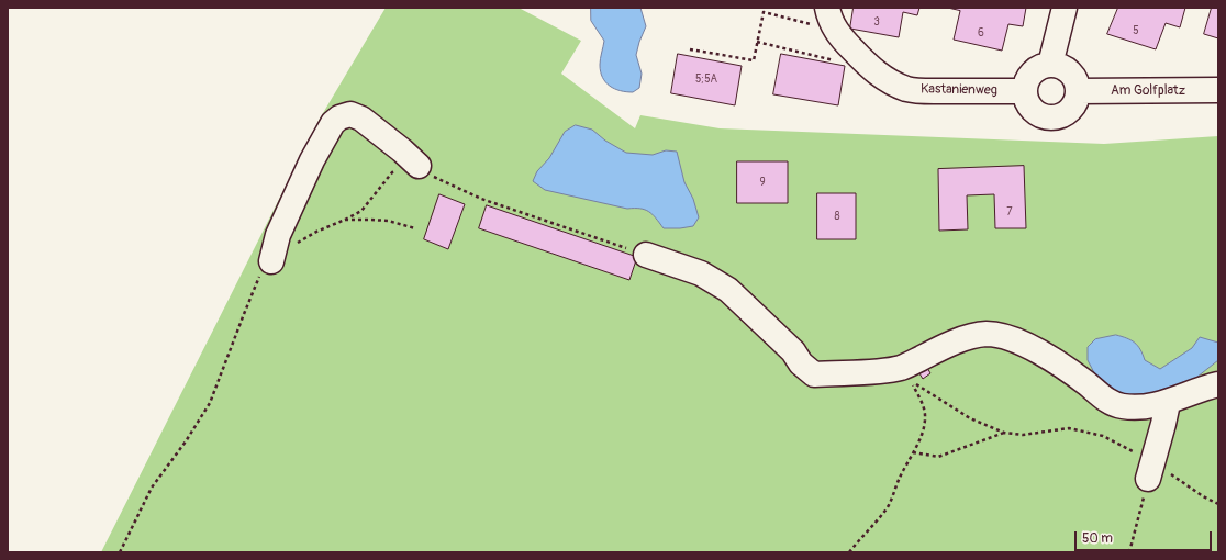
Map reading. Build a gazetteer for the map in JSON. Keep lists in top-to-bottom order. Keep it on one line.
{"streets":{"street":["Kastanienweg","Am Golfplatz"]},"crossings":[["Kastanienweg","Am Golfplatz"]],"house_numbers":["3","5","6","5;5A","9","7","8"],"scale_bar":"50 m"}
